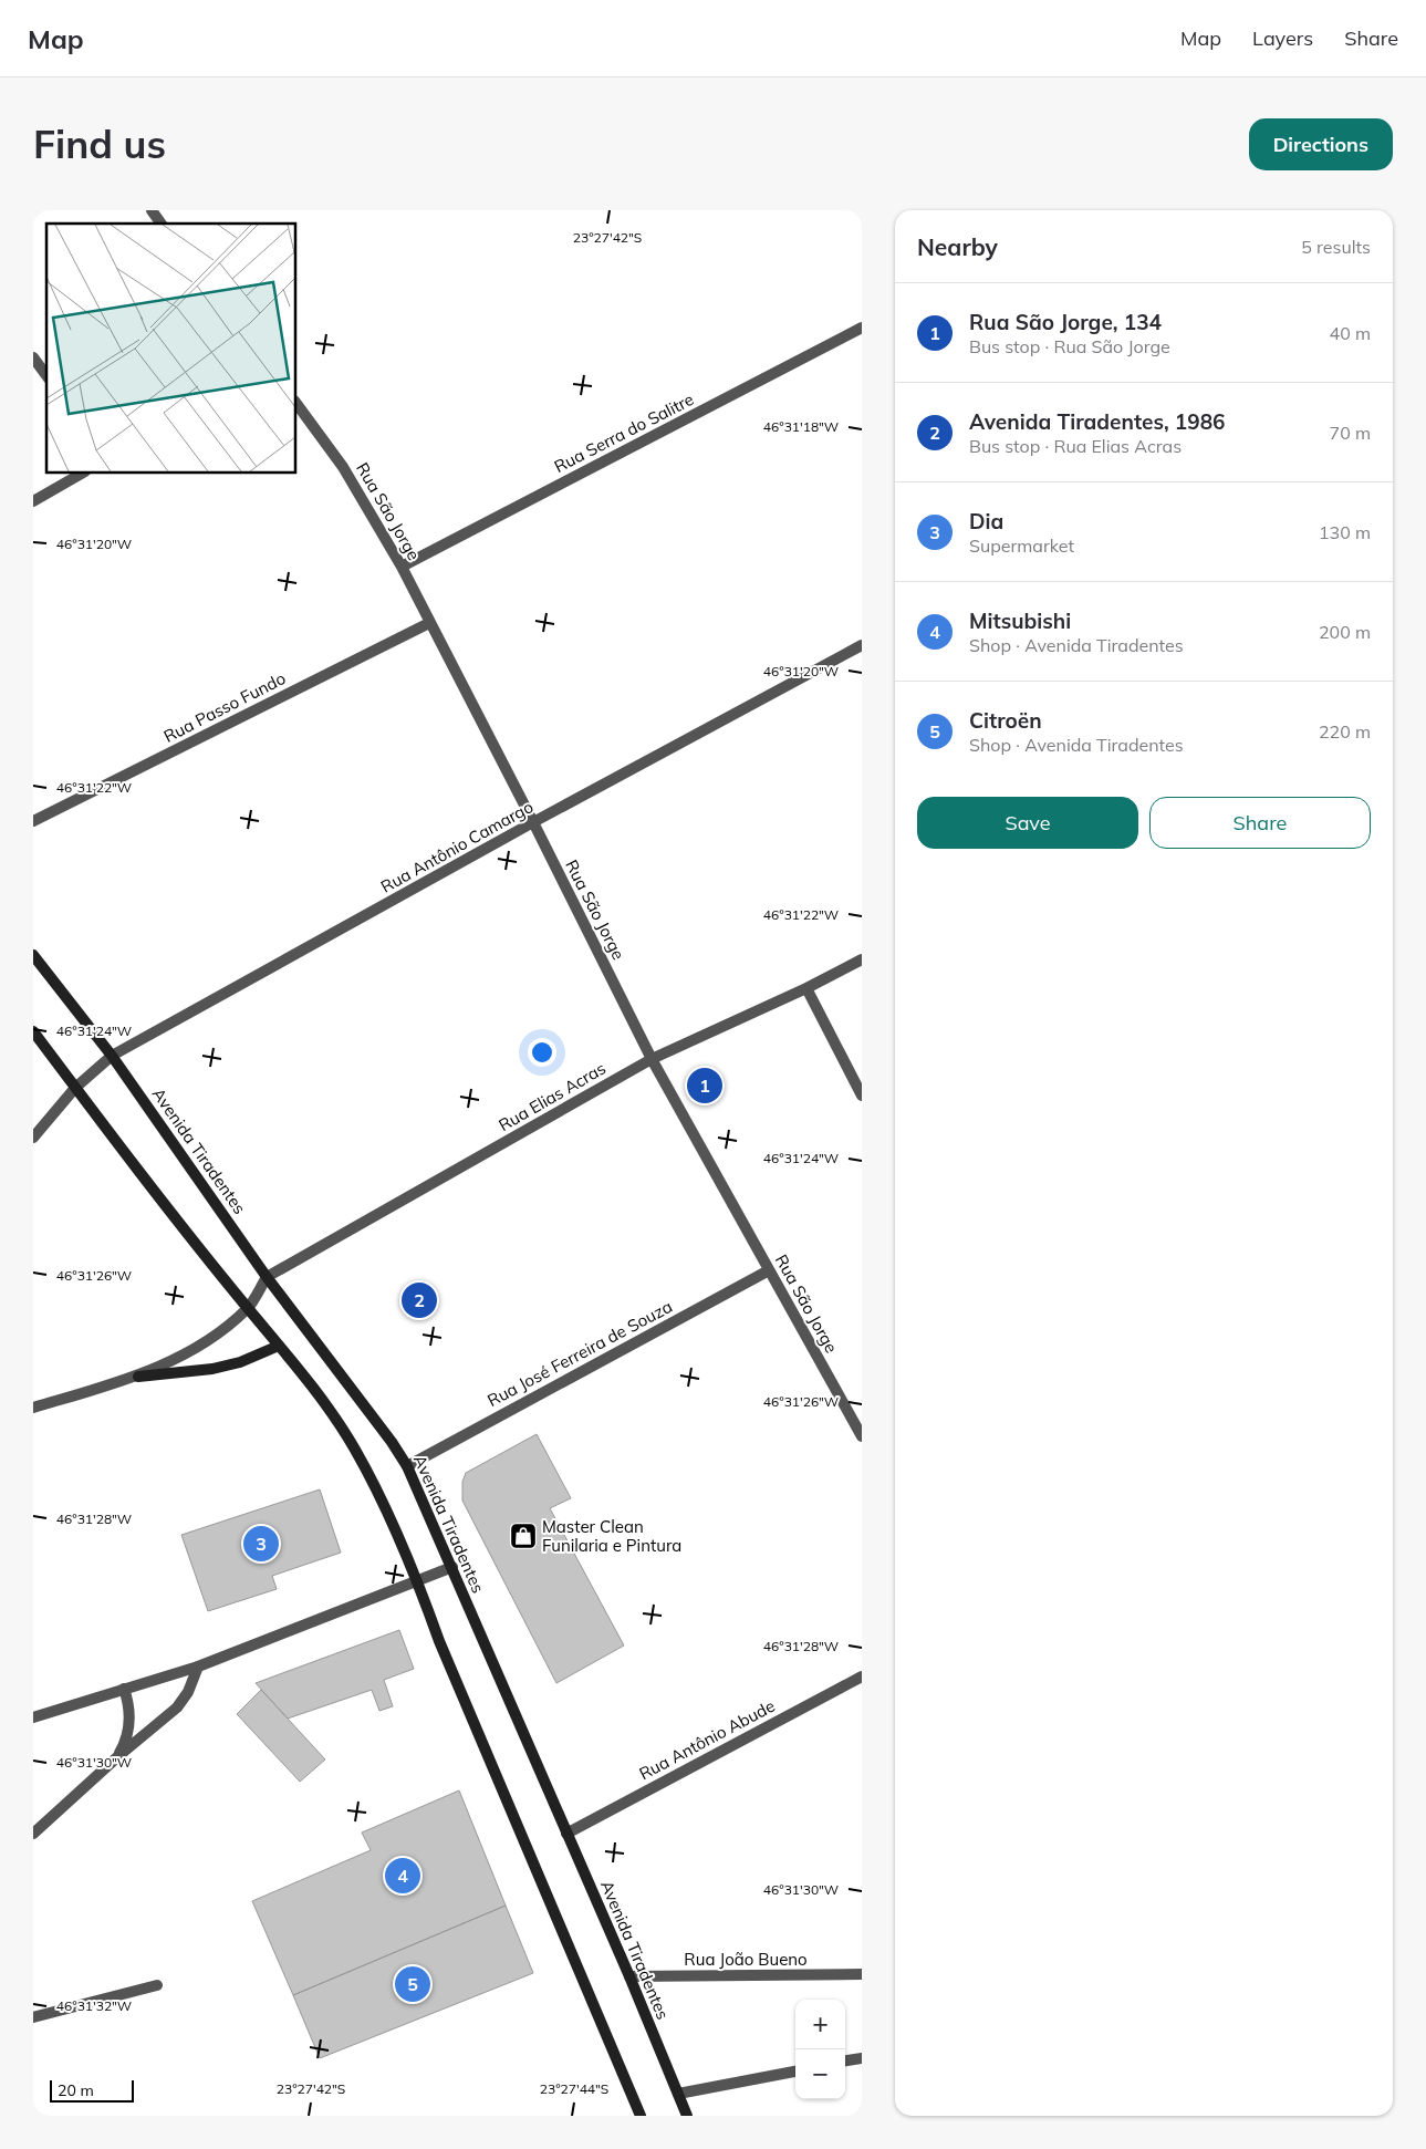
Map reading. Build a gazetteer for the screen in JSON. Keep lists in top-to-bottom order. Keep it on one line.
{"streets":{"main road":["Avenida Tiradentes"],"street":["Rua Serra do Salitre","Rua São Jorge","Rua Passo Fundo","Rua Antônio Camargo","Rua Elias Acras","Rua José Ferreira de Souza","Rua Antônio Abude","Rua João Bueno"]},"crossings":[["Rua Serra do Salitre","Rua São Jorge"],["Rua São Jorge","Rua Passo Fundo"],["Rua São Jorge","Rua Antônio Camargo"],["Rua São Jorge","Rua Elias Acras"],["Rua São Jorge","Rua José Ferreira de Souza"],["Rua Antônio Camargo","Avenida Tiradentes"],["Rua Elias Acras","Avenida Tiradentes"],["Avenida Tiradentes","Rua José Ferreira de Souza"],["Avenida Tiradentes","Rua Antônio Abude"],["Avenida Tiradentes","Rua João Bueno"]],"places":{"shop":["Master Clean Funilaria e Pintura"]},"scale_bar":"20 m","page":{"header":"Map","nav":["Map","Layers","Share"],"buttons":["Directions",["Save","Share"]],"title":"Find us","heading":["Nearby","5 results"],"list":[{"mark":"1","name":"Rua São Jorge, 134","note":"Bus stop · Rua São Jorge","value":"40 m"},{"mark":"2","name":"Avenida Tiradentes, 1986","note":"Bus stop · Rua Elias Acras","value":"70 m"},{"mark":"3","name":"Dia","note":"Supermarket","value":"130 m"},{"mark":"4","name":"Mitsubishi","note":"Shop · Avenida Tiradentes","value":"200 m"},{"mark":"5","name":"Citroën","note":"Shop · Avenida Tiradentes","value":"220 m"}],"pins":["1","2","3","4","5"],"map_buttons":["+","−"],"scale":"20 m"},"coordinates":["23°27'42\"S","46°31'18\"W","46°31'20\"W","46°31'22\"W","46°31'24\"W","46°31'26\"W","46°31'28\"W","46°31'30\"W","46°31'32\"W","23°27'44\"S"]}
